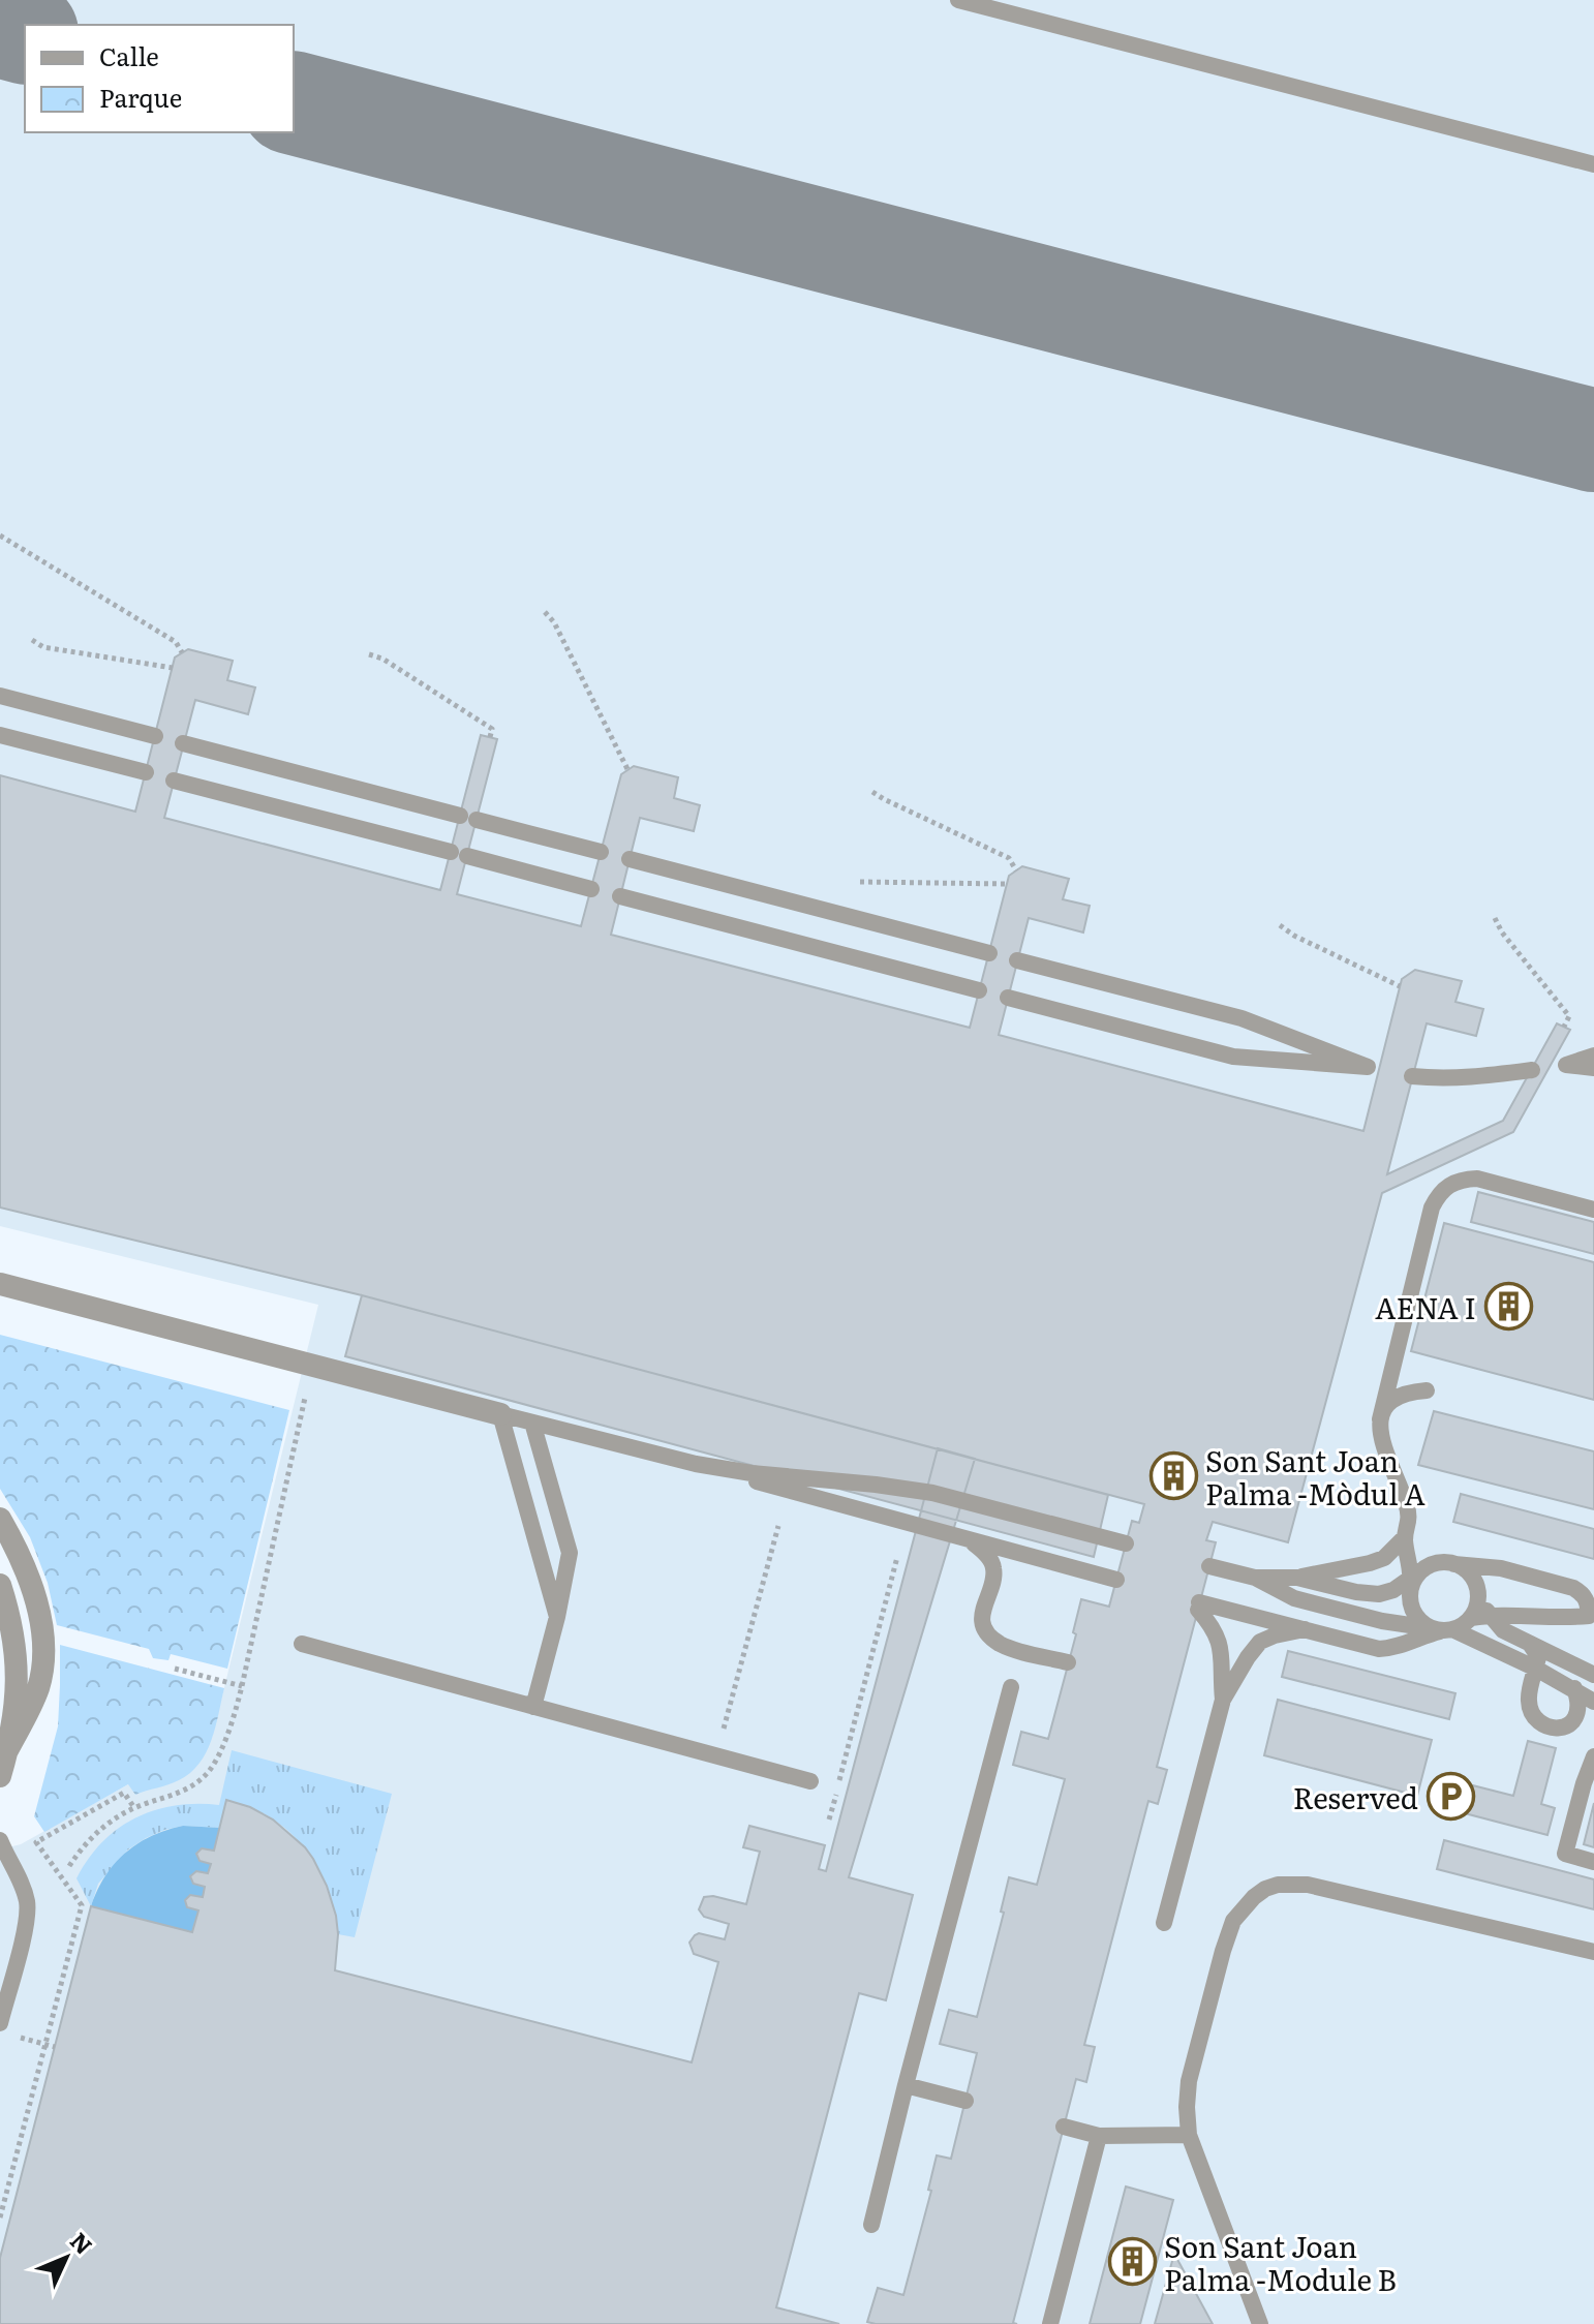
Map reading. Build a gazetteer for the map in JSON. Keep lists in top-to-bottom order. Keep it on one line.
{"places":{"building":["AENA I","Son Sant Joan Palma -Mòdul A","Son Sant Joan Palma -Module B"],"parking":["Reserved"]},"legend":["Calle","Parque"],"north":"top right"}
